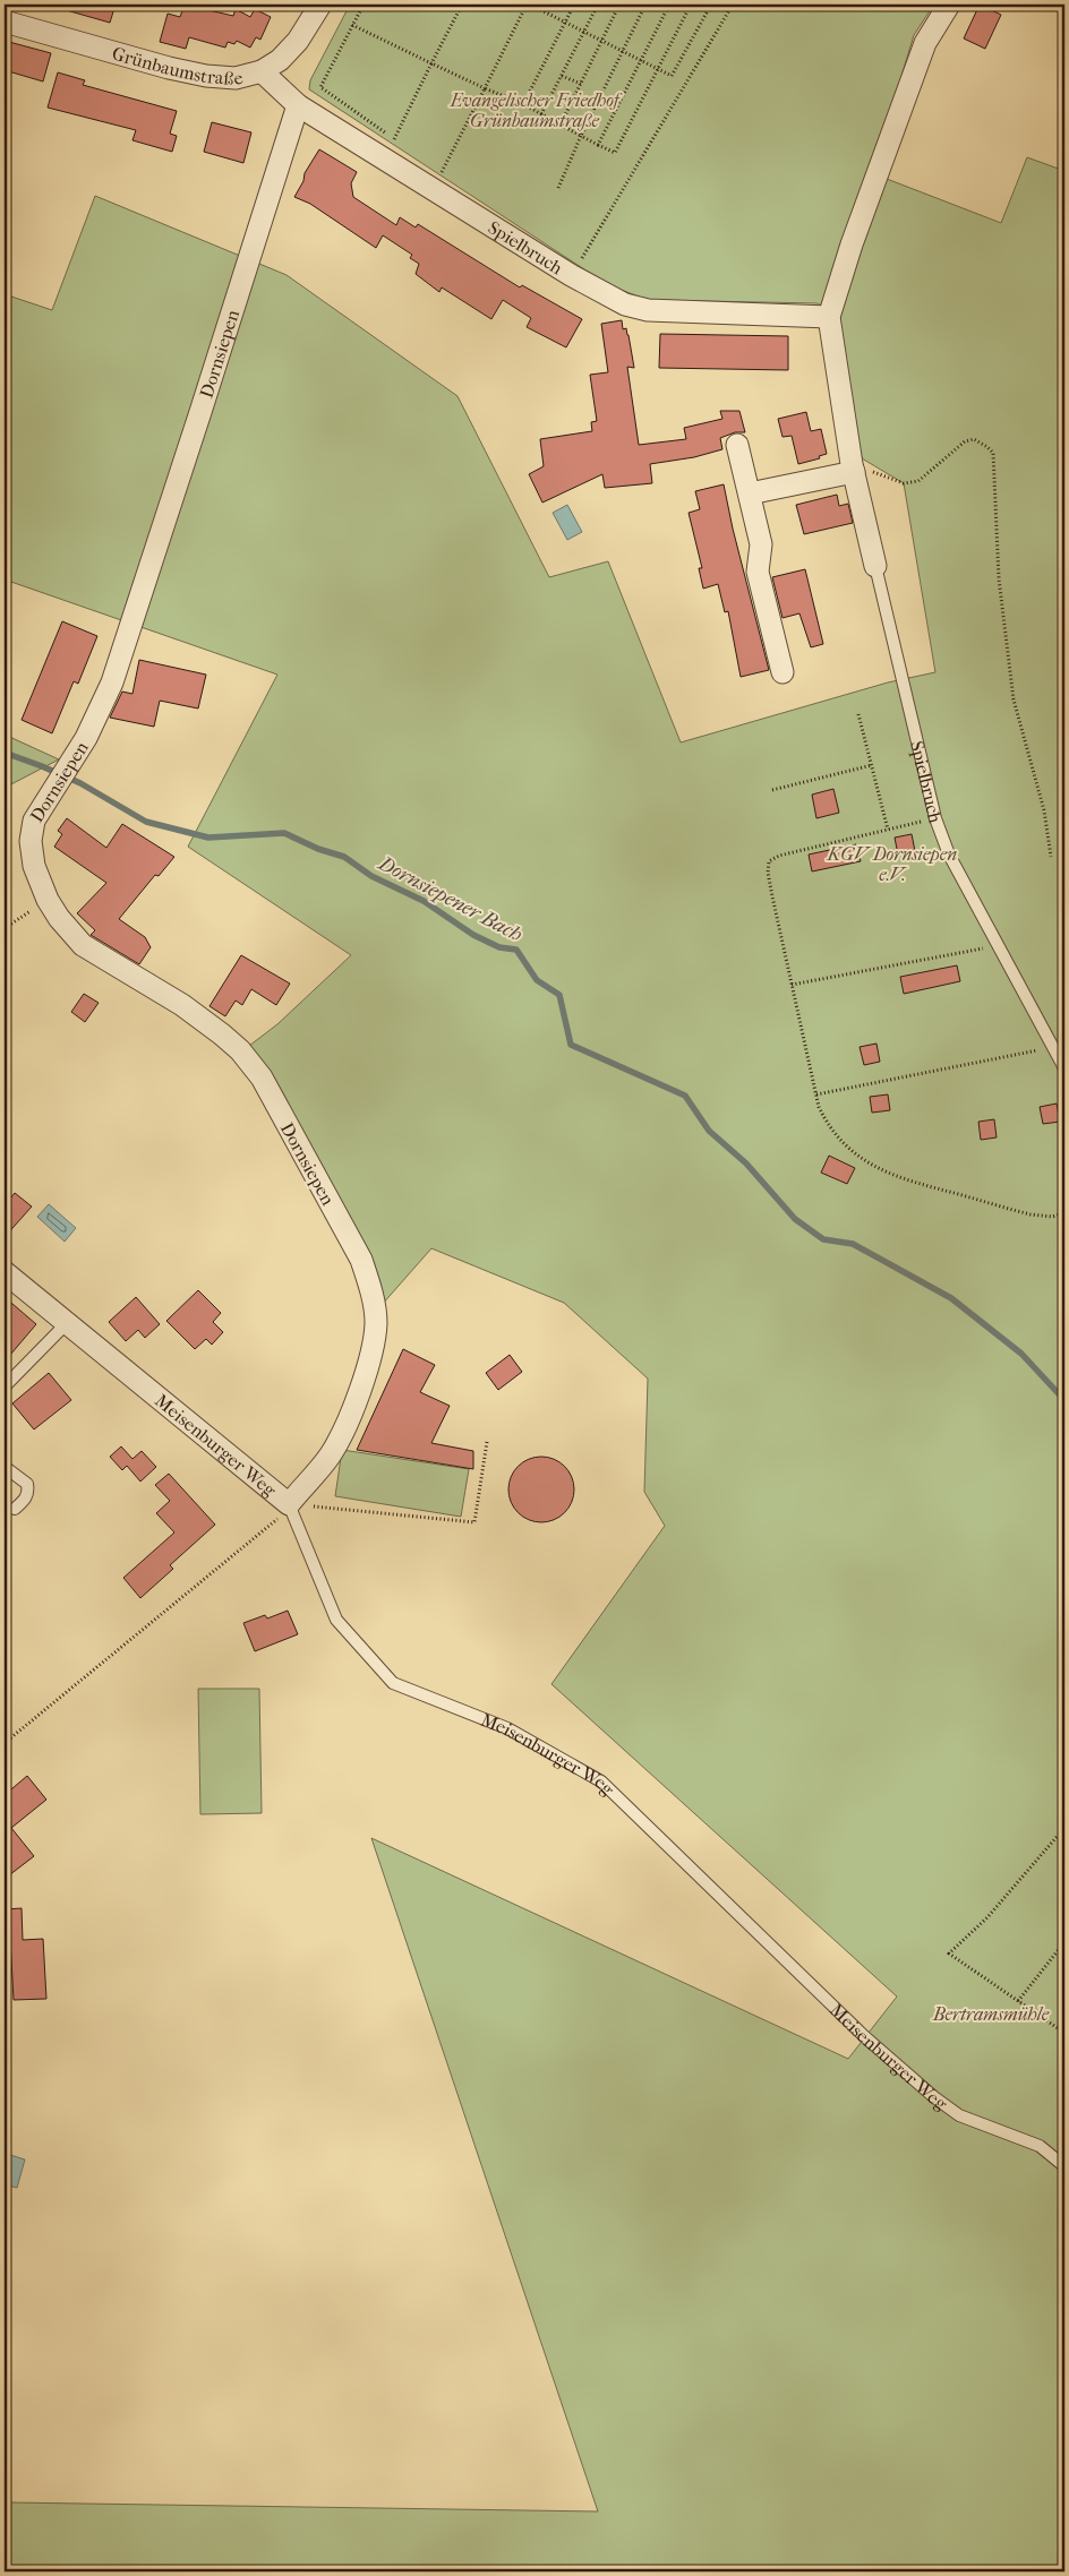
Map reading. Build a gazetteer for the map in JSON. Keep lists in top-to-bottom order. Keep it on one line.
{"streets":{"street":["Grünbaumstraße","Spielbruch","Dornsiepen","Meisenburger Weg"]},"crossings":[["Grünbaumstraße","Spielbruch"],["Spielbruch","Dornsiepen"],["Dornsiepen","Meisenburger Weg"]],"water":["Dornsiepener Bach"],"parks":["Evangelischer Friedhof Grünbaumstraße","KGV Dornsiepen e.V.","Bertramsmühle"]}
